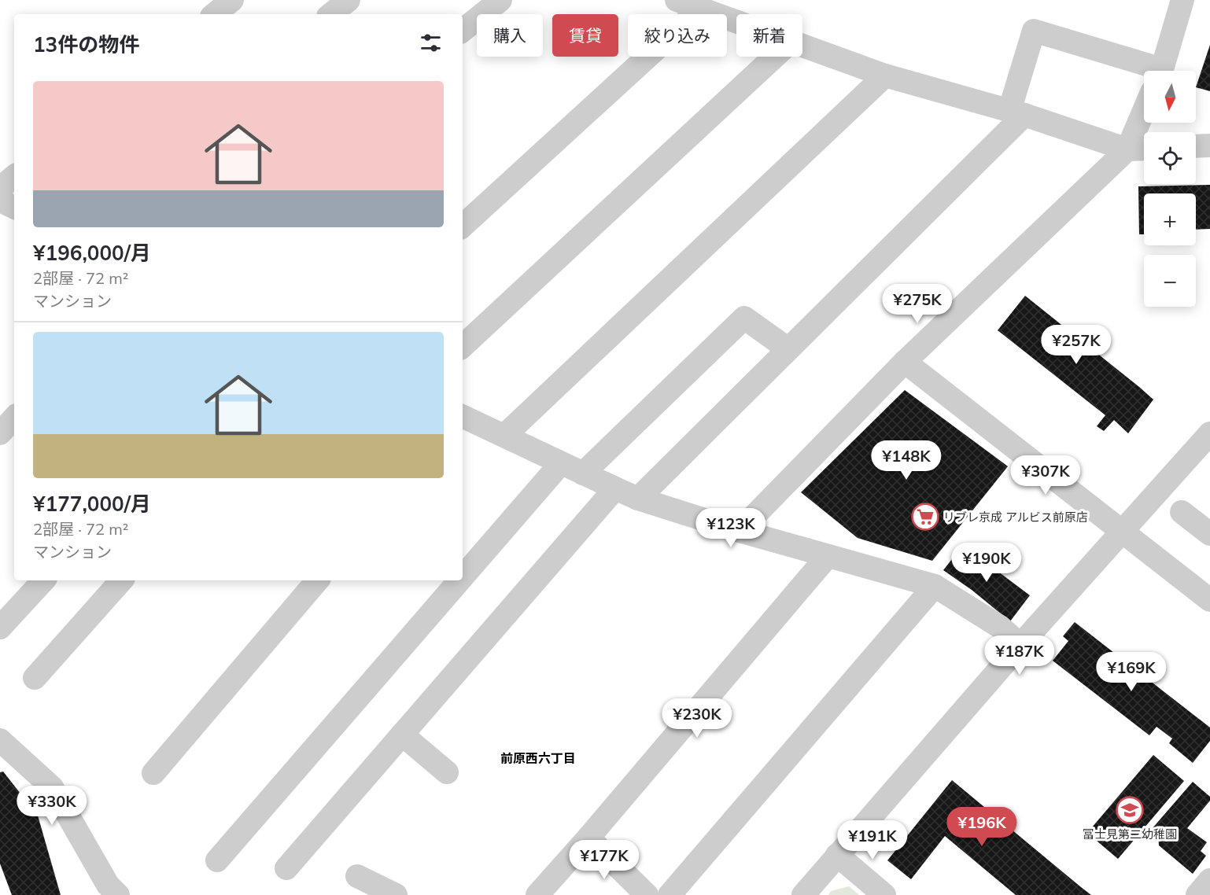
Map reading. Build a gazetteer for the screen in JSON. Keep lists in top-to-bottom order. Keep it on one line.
{"districts":["前原西六丁目"],"places":{"supermarket":["リブレ京成 アルビス前原店"],"school or university":["冨士見第二幼稚園"]},"north":"bottom","page":{"chip":["購入","賃貸","絞り込み","新着"],"heading":"13件の物件","map_buttons":["+","−"],"list":[{"name":"¥196,000/月","note":"2部屋 · 72 m² · マンション"},{"name":"¥177,000/月","note":"2部屋 · 72 m² · マンション"}],"price":["¥275K","¥257K","¥148K","¥307K","¥123K","¥190K","¥187K","¥169K","¥230K","¥330K","¥196K","¥191K","¥177K"]}}
